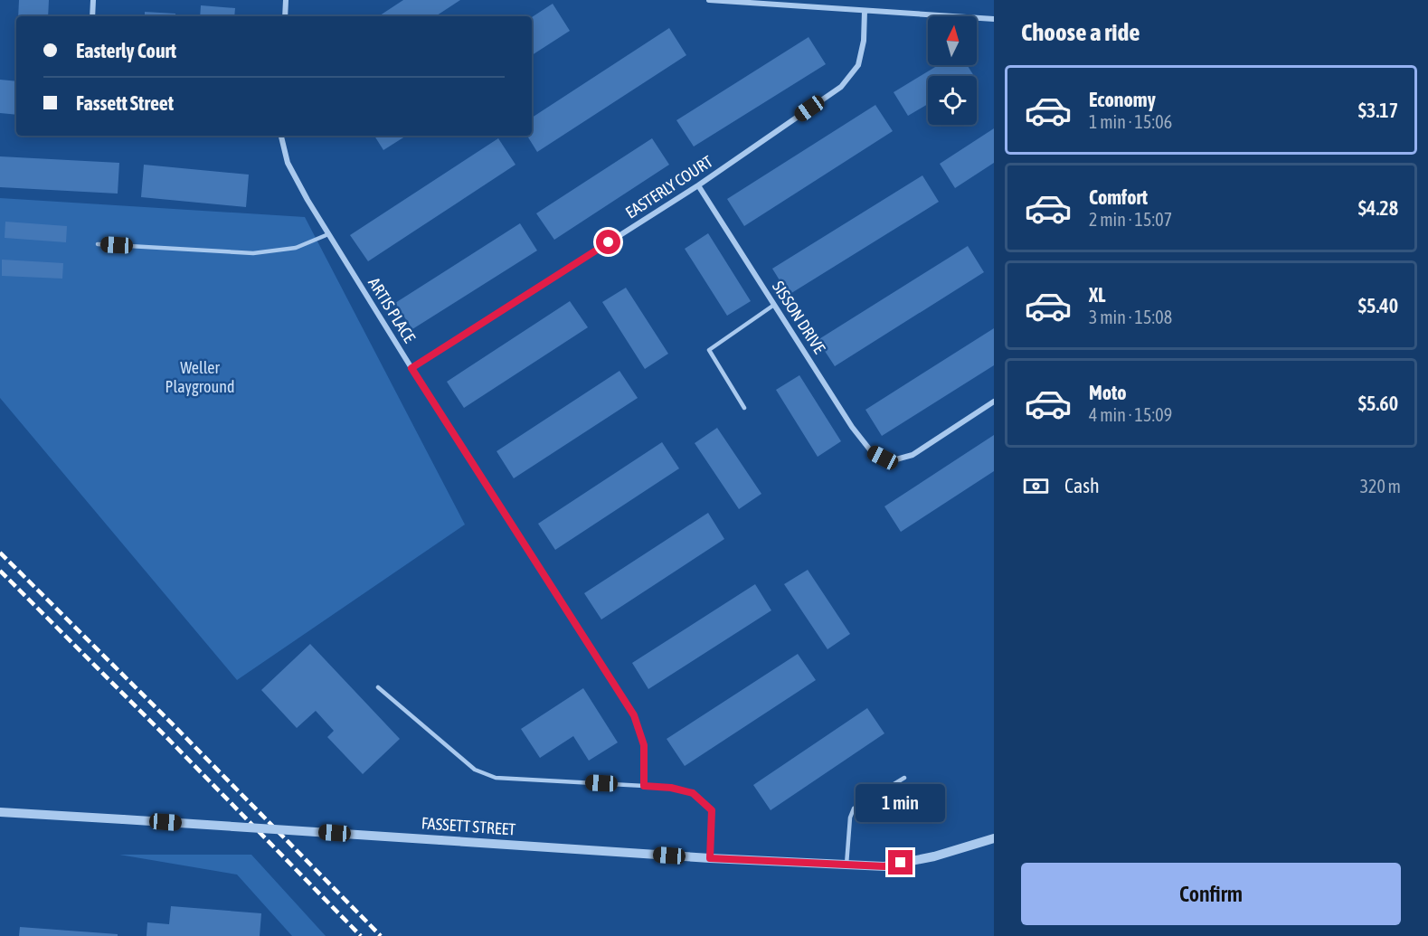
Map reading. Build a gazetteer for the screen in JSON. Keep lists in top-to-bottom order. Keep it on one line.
{"streets":{"street":["EASTERLY COURT","ARTIS PLACE","SISSON DRIVE","FASSETT STREET"]},"crossings":[["EASTERLY COURT","ARTIS PLACE"],["EASTERLY COURT","SISSON DRIVE"]],"parks":["Weller Playground"],"north":"top","page":{"heading":"Choose a ride","banner":["Easterly Court","Fassett Street"],"list":[{"name":"Economy","note":"1 min · 15:06","value":"$3.17"},{"name":"Comfort","note":"2 min · 15:07","value":"$4.28"},{"name":"XL","note":"3 min · 15:08","value":"$5.40"},{"name":"Moto","note":"4 min · 15:09","value":"$5.60"}],"pay":["Cash","320 m"],"bubble":"1 min","buttons":"Confirm"}}
